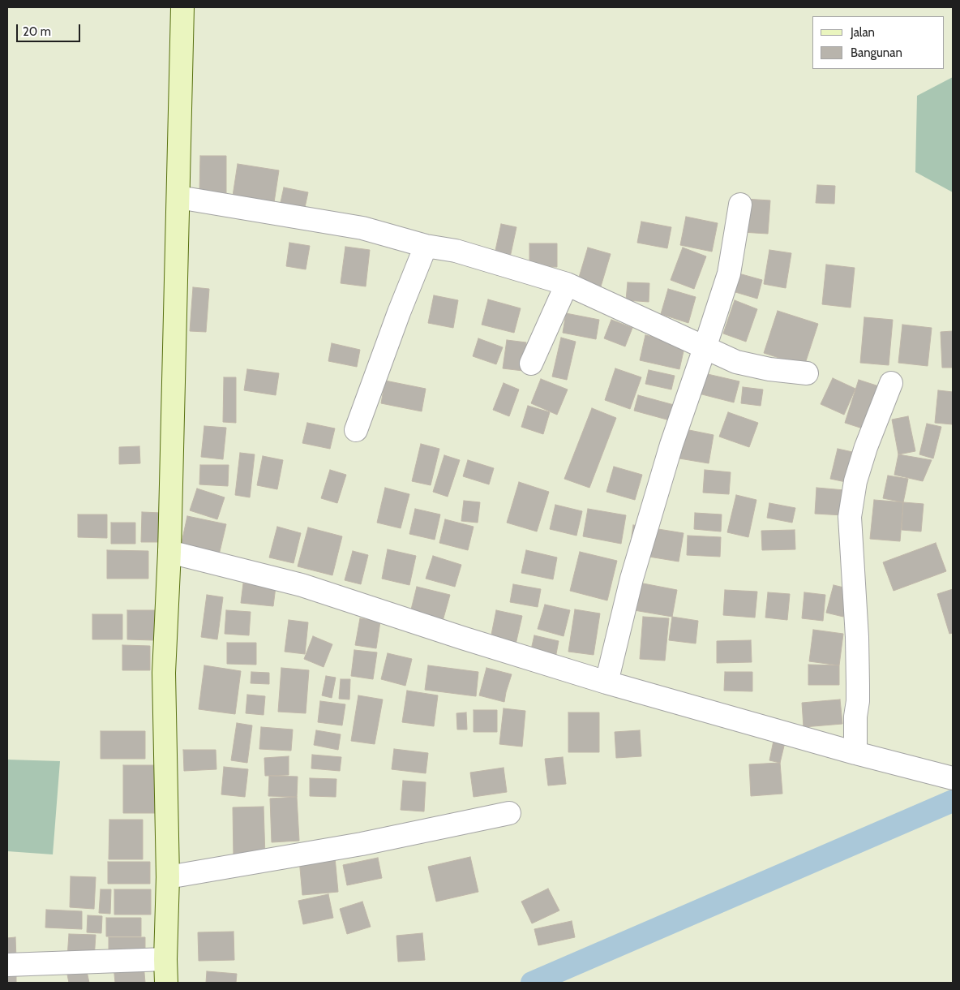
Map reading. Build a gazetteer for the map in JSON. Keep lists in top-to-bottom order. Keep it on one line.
{"legend":["Jalan","Bangunan"],"scale_bar":"20 m"}
